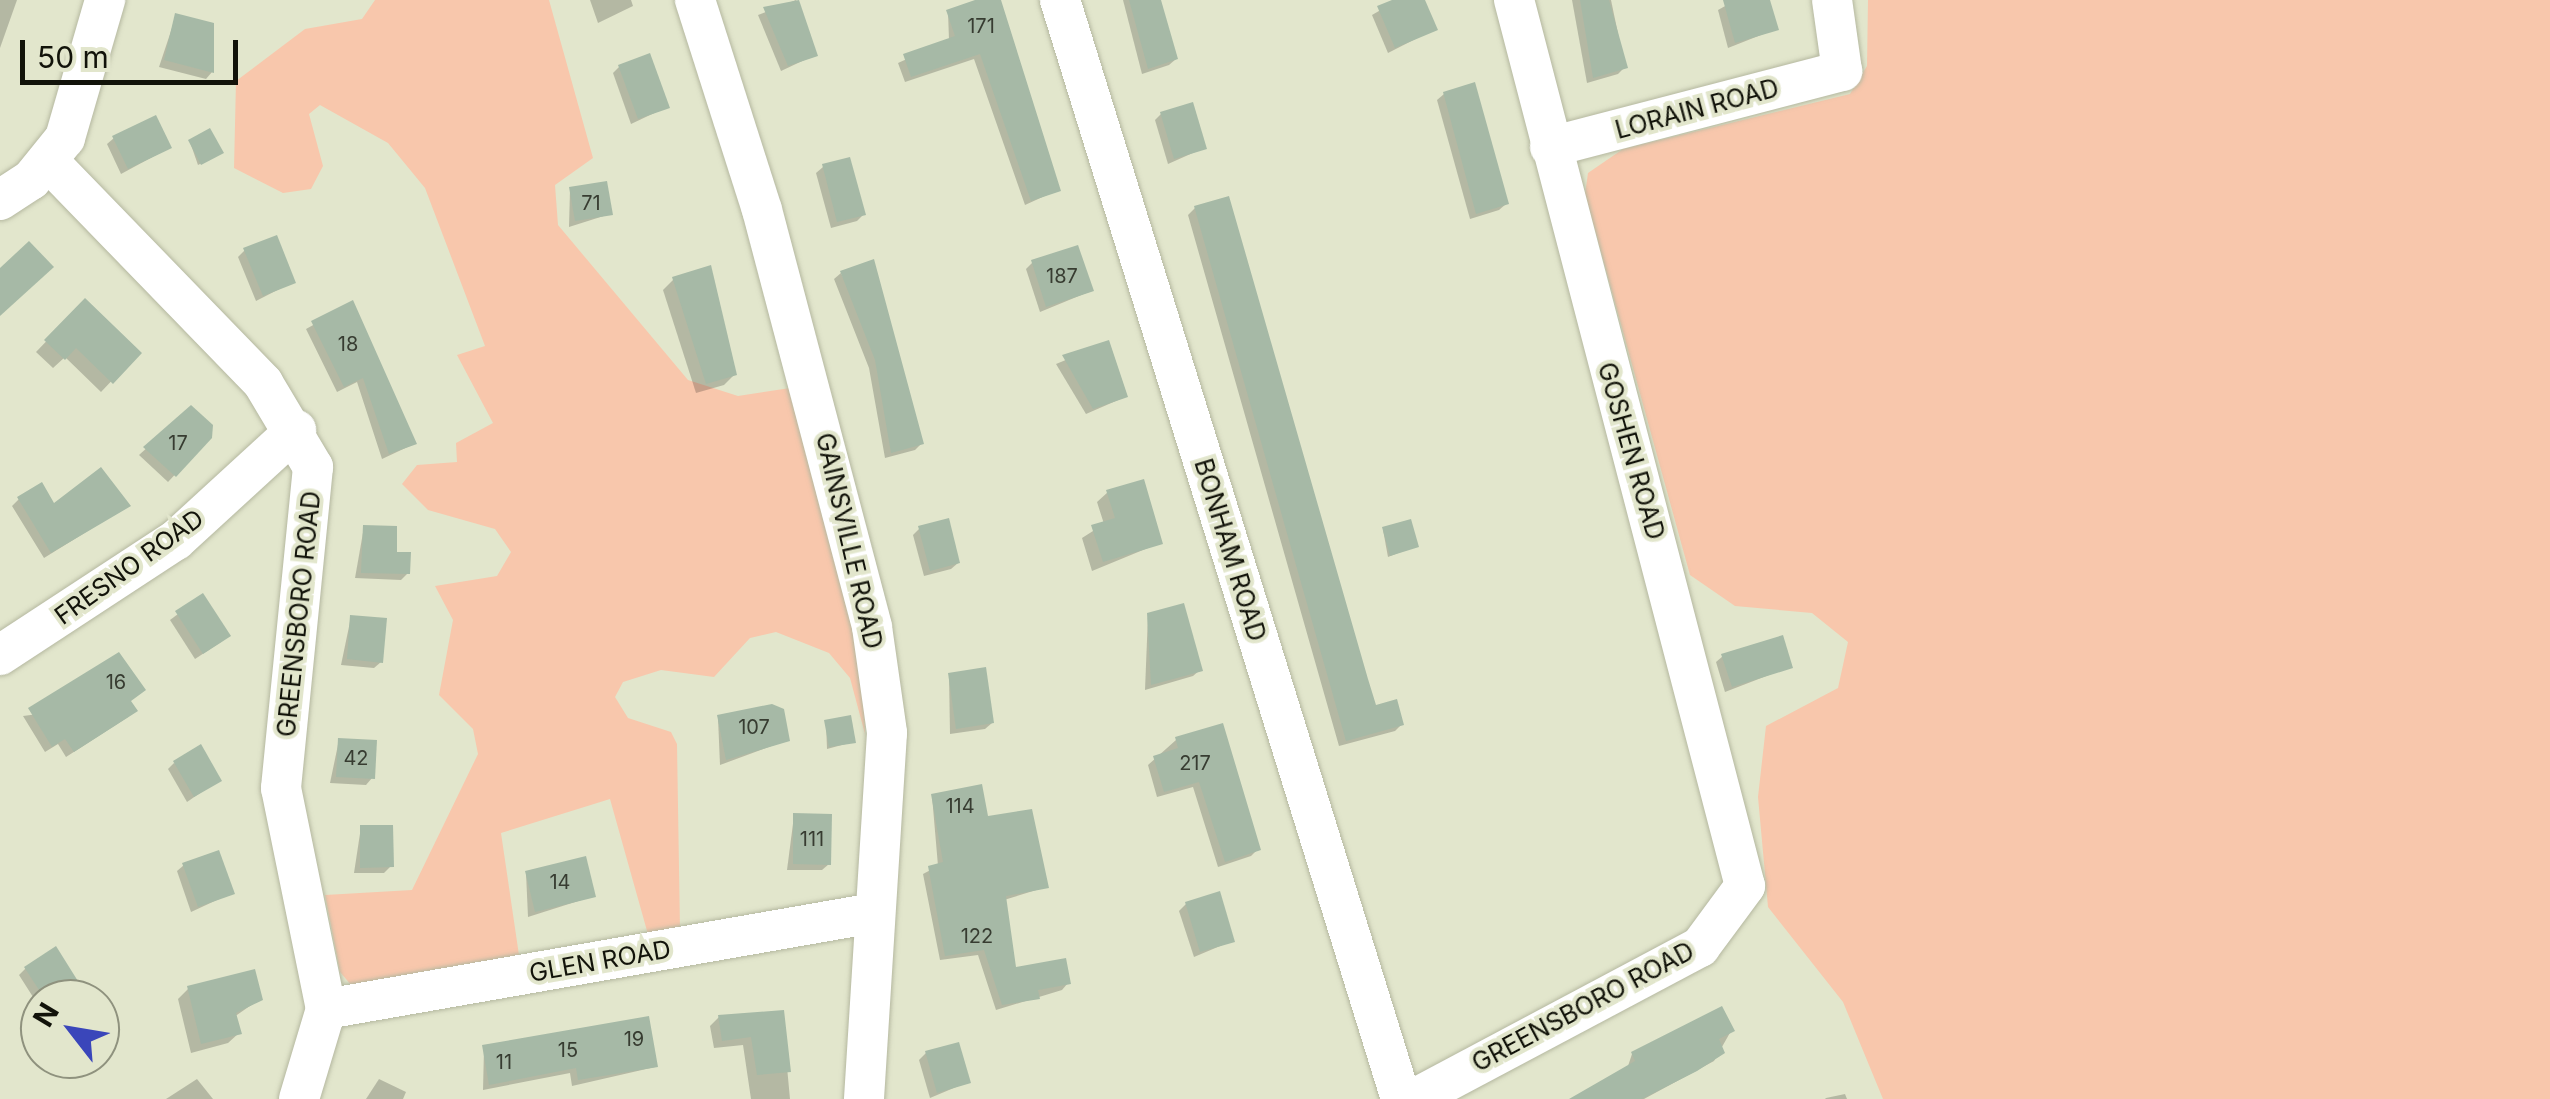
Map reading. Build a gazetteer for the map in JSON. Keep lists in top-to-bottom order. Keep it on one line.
{"streets":{"street":["LORAIN ROAD","GOSHEN ROAD","GAINSVILLE ROAD","BONHAM ROAD","FRESNO ROAD","GREENSBORO ROAD","GLEN ROAD"]},"crossings":[["LORAIN ROAD","GOSHEN ROAD"],["GOSHEN ROAD","GREENSBORO ROAD"],["GAINSVILLE ROAD","GLEN ROAD"],["FRESNO ROAD","GREENSBORO ROAD"],["GREENSBORO ROAD","GLEN ROAD"]],"house_numbers":["171","71","187","18","17","16","107","42","217","114","111","14","122","19","15","11"],"scale_bar":"50 m","north":"top left"}
